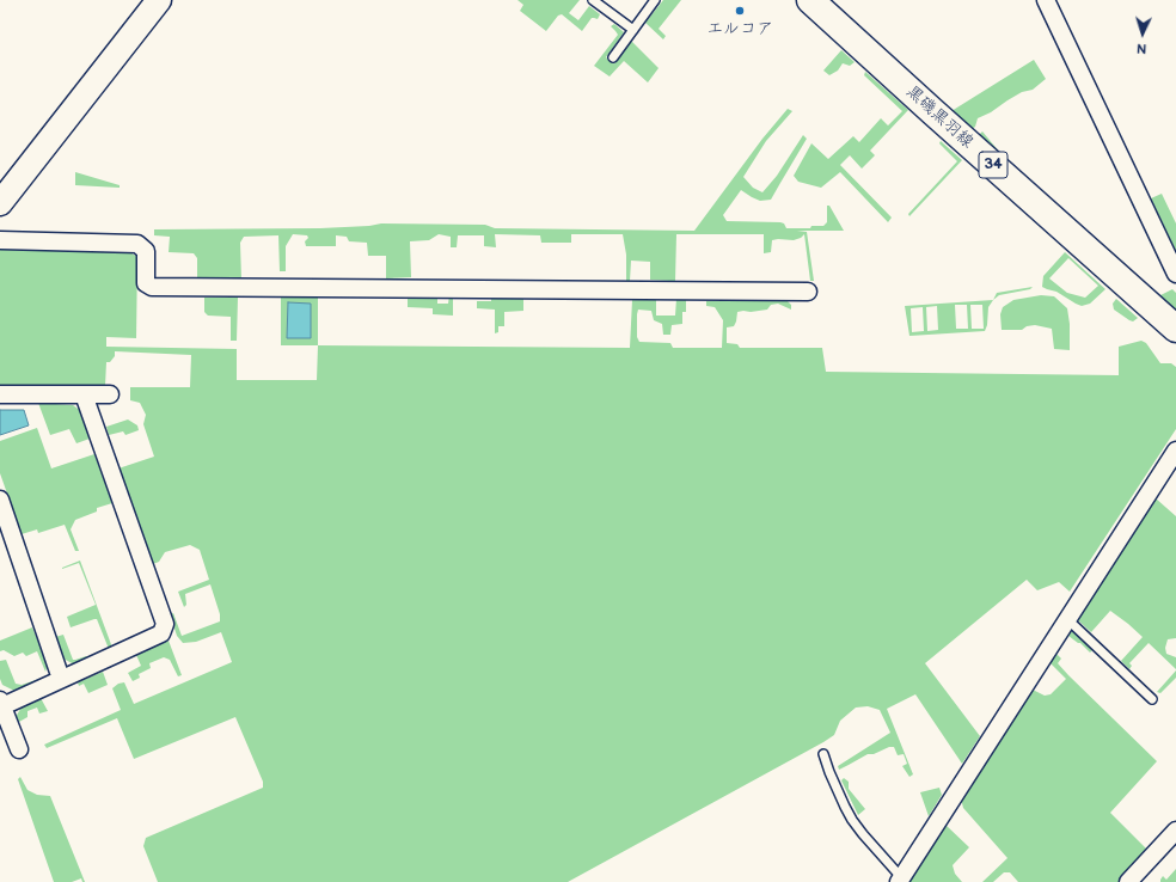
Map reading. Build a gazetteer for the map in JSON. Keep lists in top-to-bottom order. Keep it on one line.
{"streets":{"main road":["黒磯黒羽線","34"]},"places":["エルコア"],"north":"bottom"}
